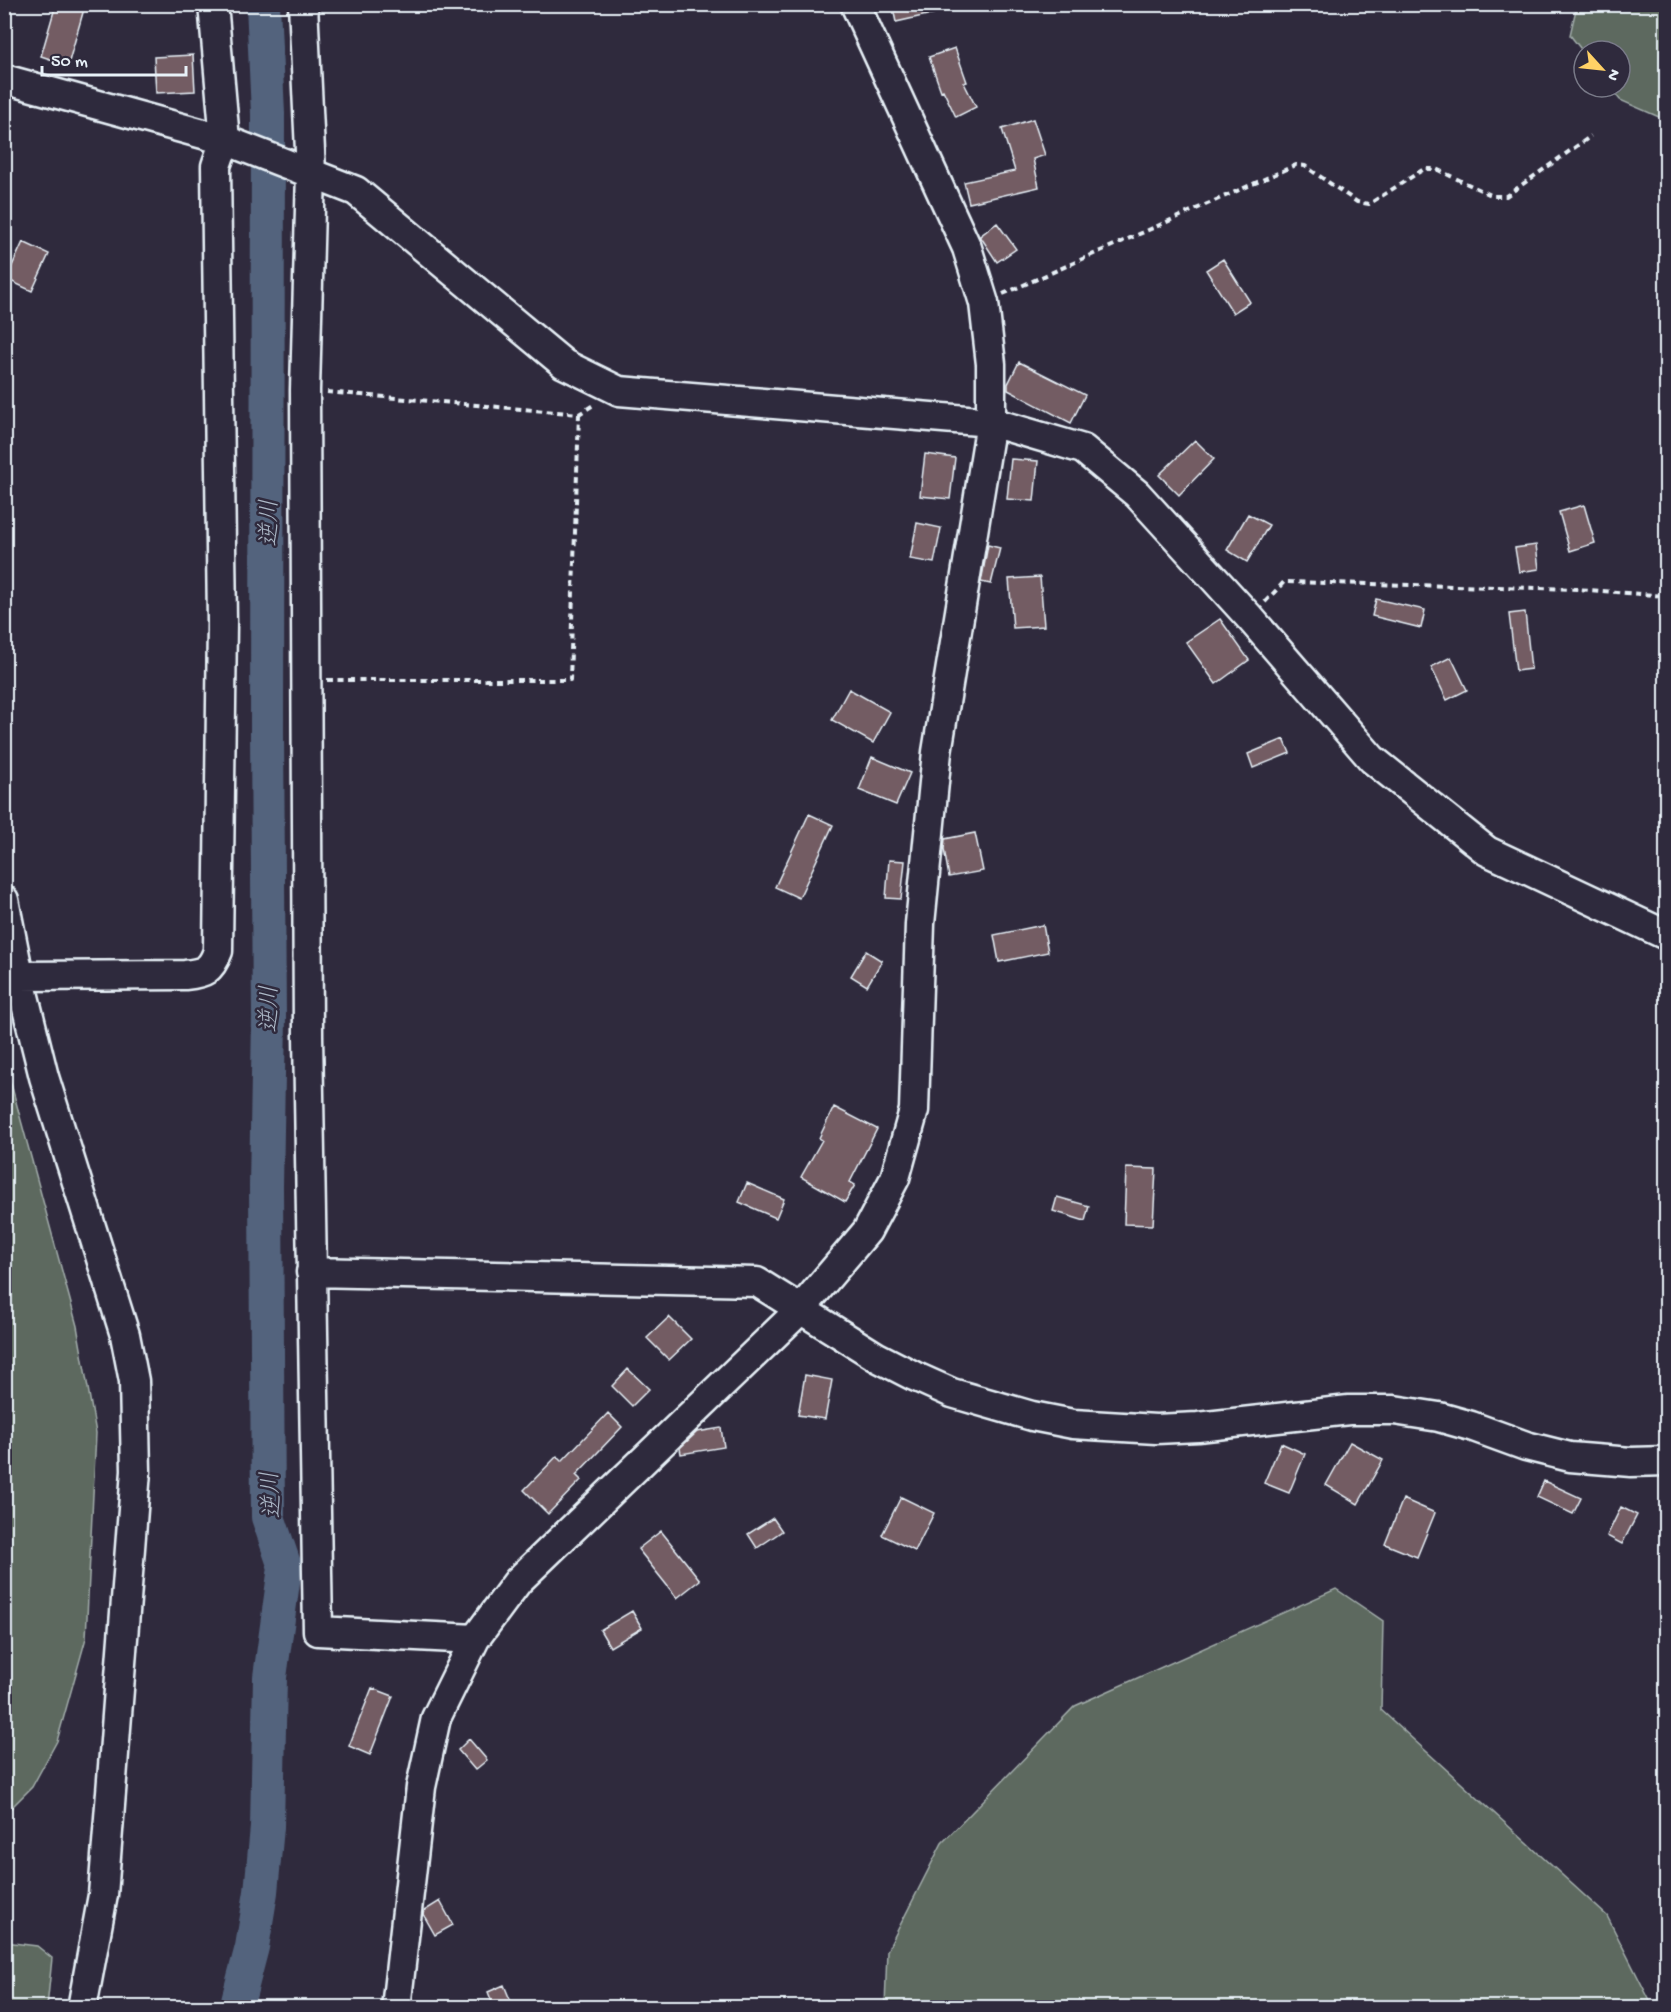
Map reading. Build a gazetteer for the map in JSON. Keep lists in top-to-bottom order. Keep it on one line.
{"water":["逆川"],"scale_bar":"50 m","north":"bottom right"}
